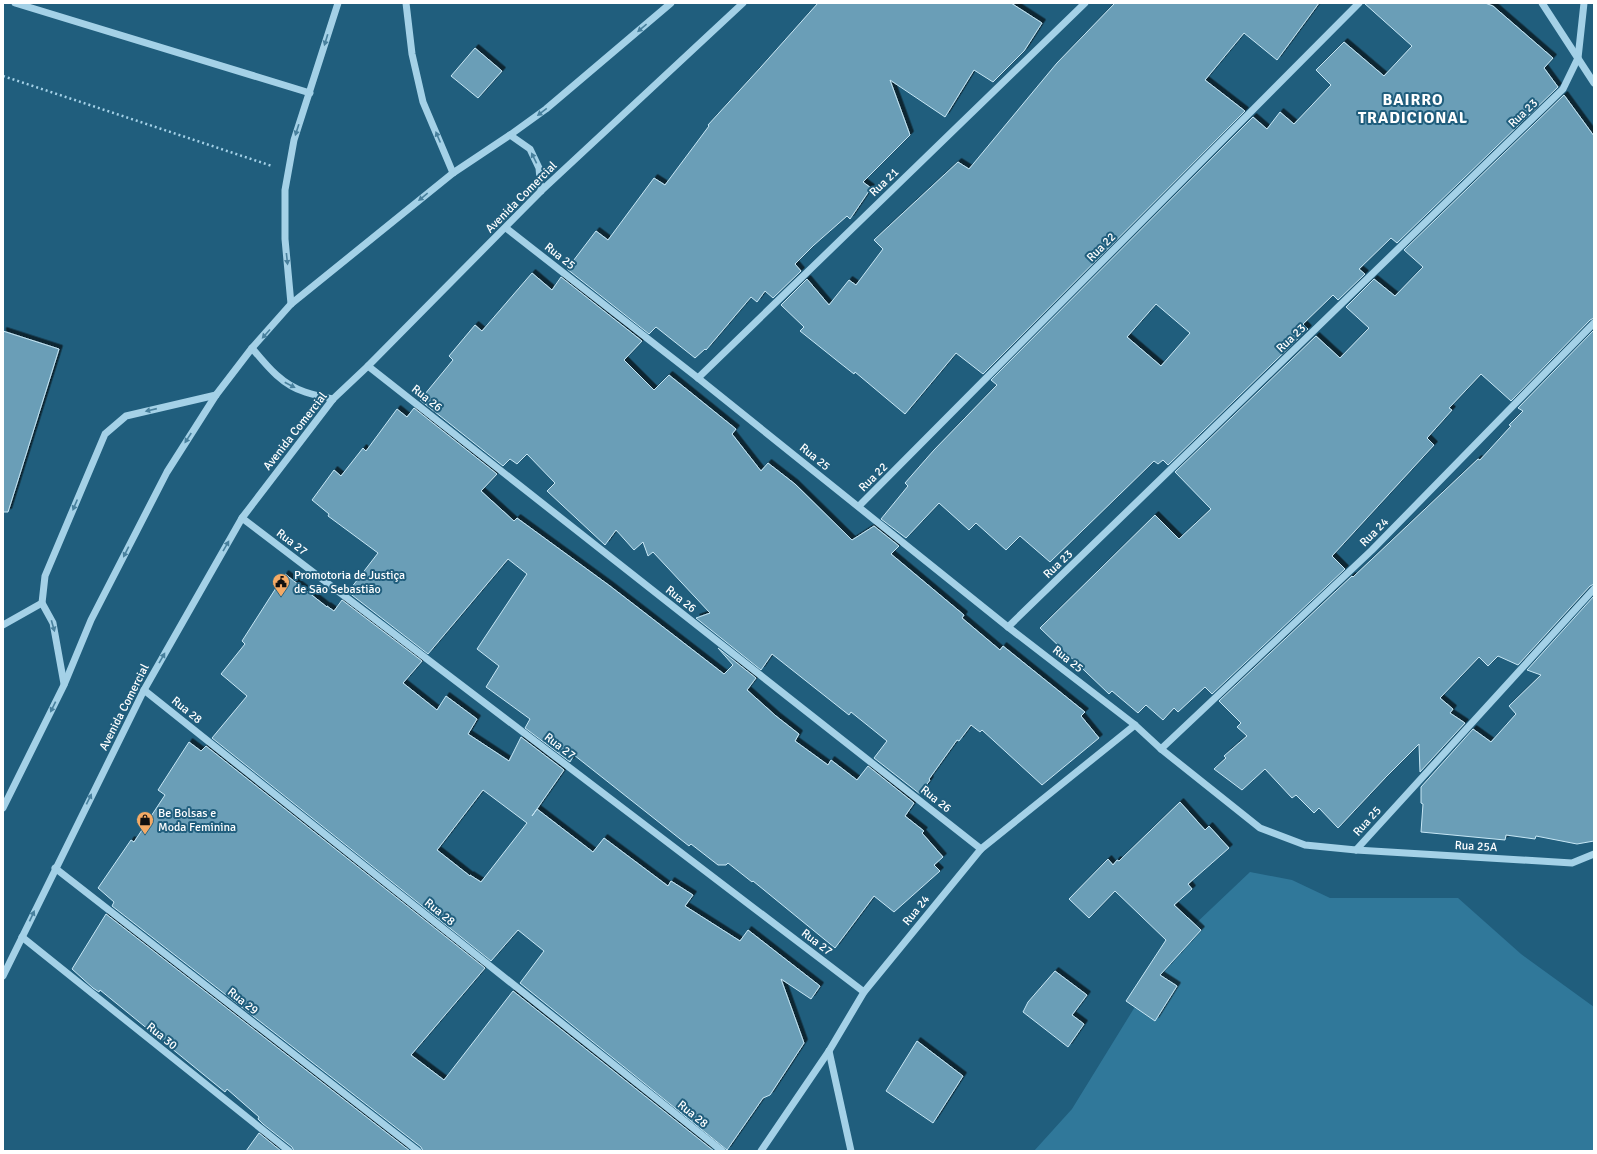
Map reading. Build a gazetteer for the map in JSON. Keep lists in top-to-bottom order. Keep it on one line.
{"streets":{"street":["Rua 23","Rua 21","Avenida Comercial","Rua 22","Rua 25","Rua 26","Rua 24","Rua 27","Rua 28","Rua 25A","Rua 29","Rua 30"]},"crossings":[["Rua 23","Rua 25"],["Rua 21","Rua 25"],["Avenida Comercial","Rua 25"],["Avenida Comercial","Rua 26"],["Avenida Comercial","Rua 27"],["Avenida Comercial","Rua 28"],["Avenida Comercial","Rua 29"],["Avenida Comercial","Rua 30"],["Rua 22","Rua 25"],["Rua 25","Rua 24"],["Rua 25","Rua 25A"],["Rua 26","Rua 24"],["Rua 24","Rua 27"]],"one_way":["Avenida Comercial"],"districts":["BAIRRO TRADICIONAL"],"places":{"public building":["Promotoria de Justiça de São Sebastião"],"shop":["Be Bolsas e Moda Feminina"]}}
